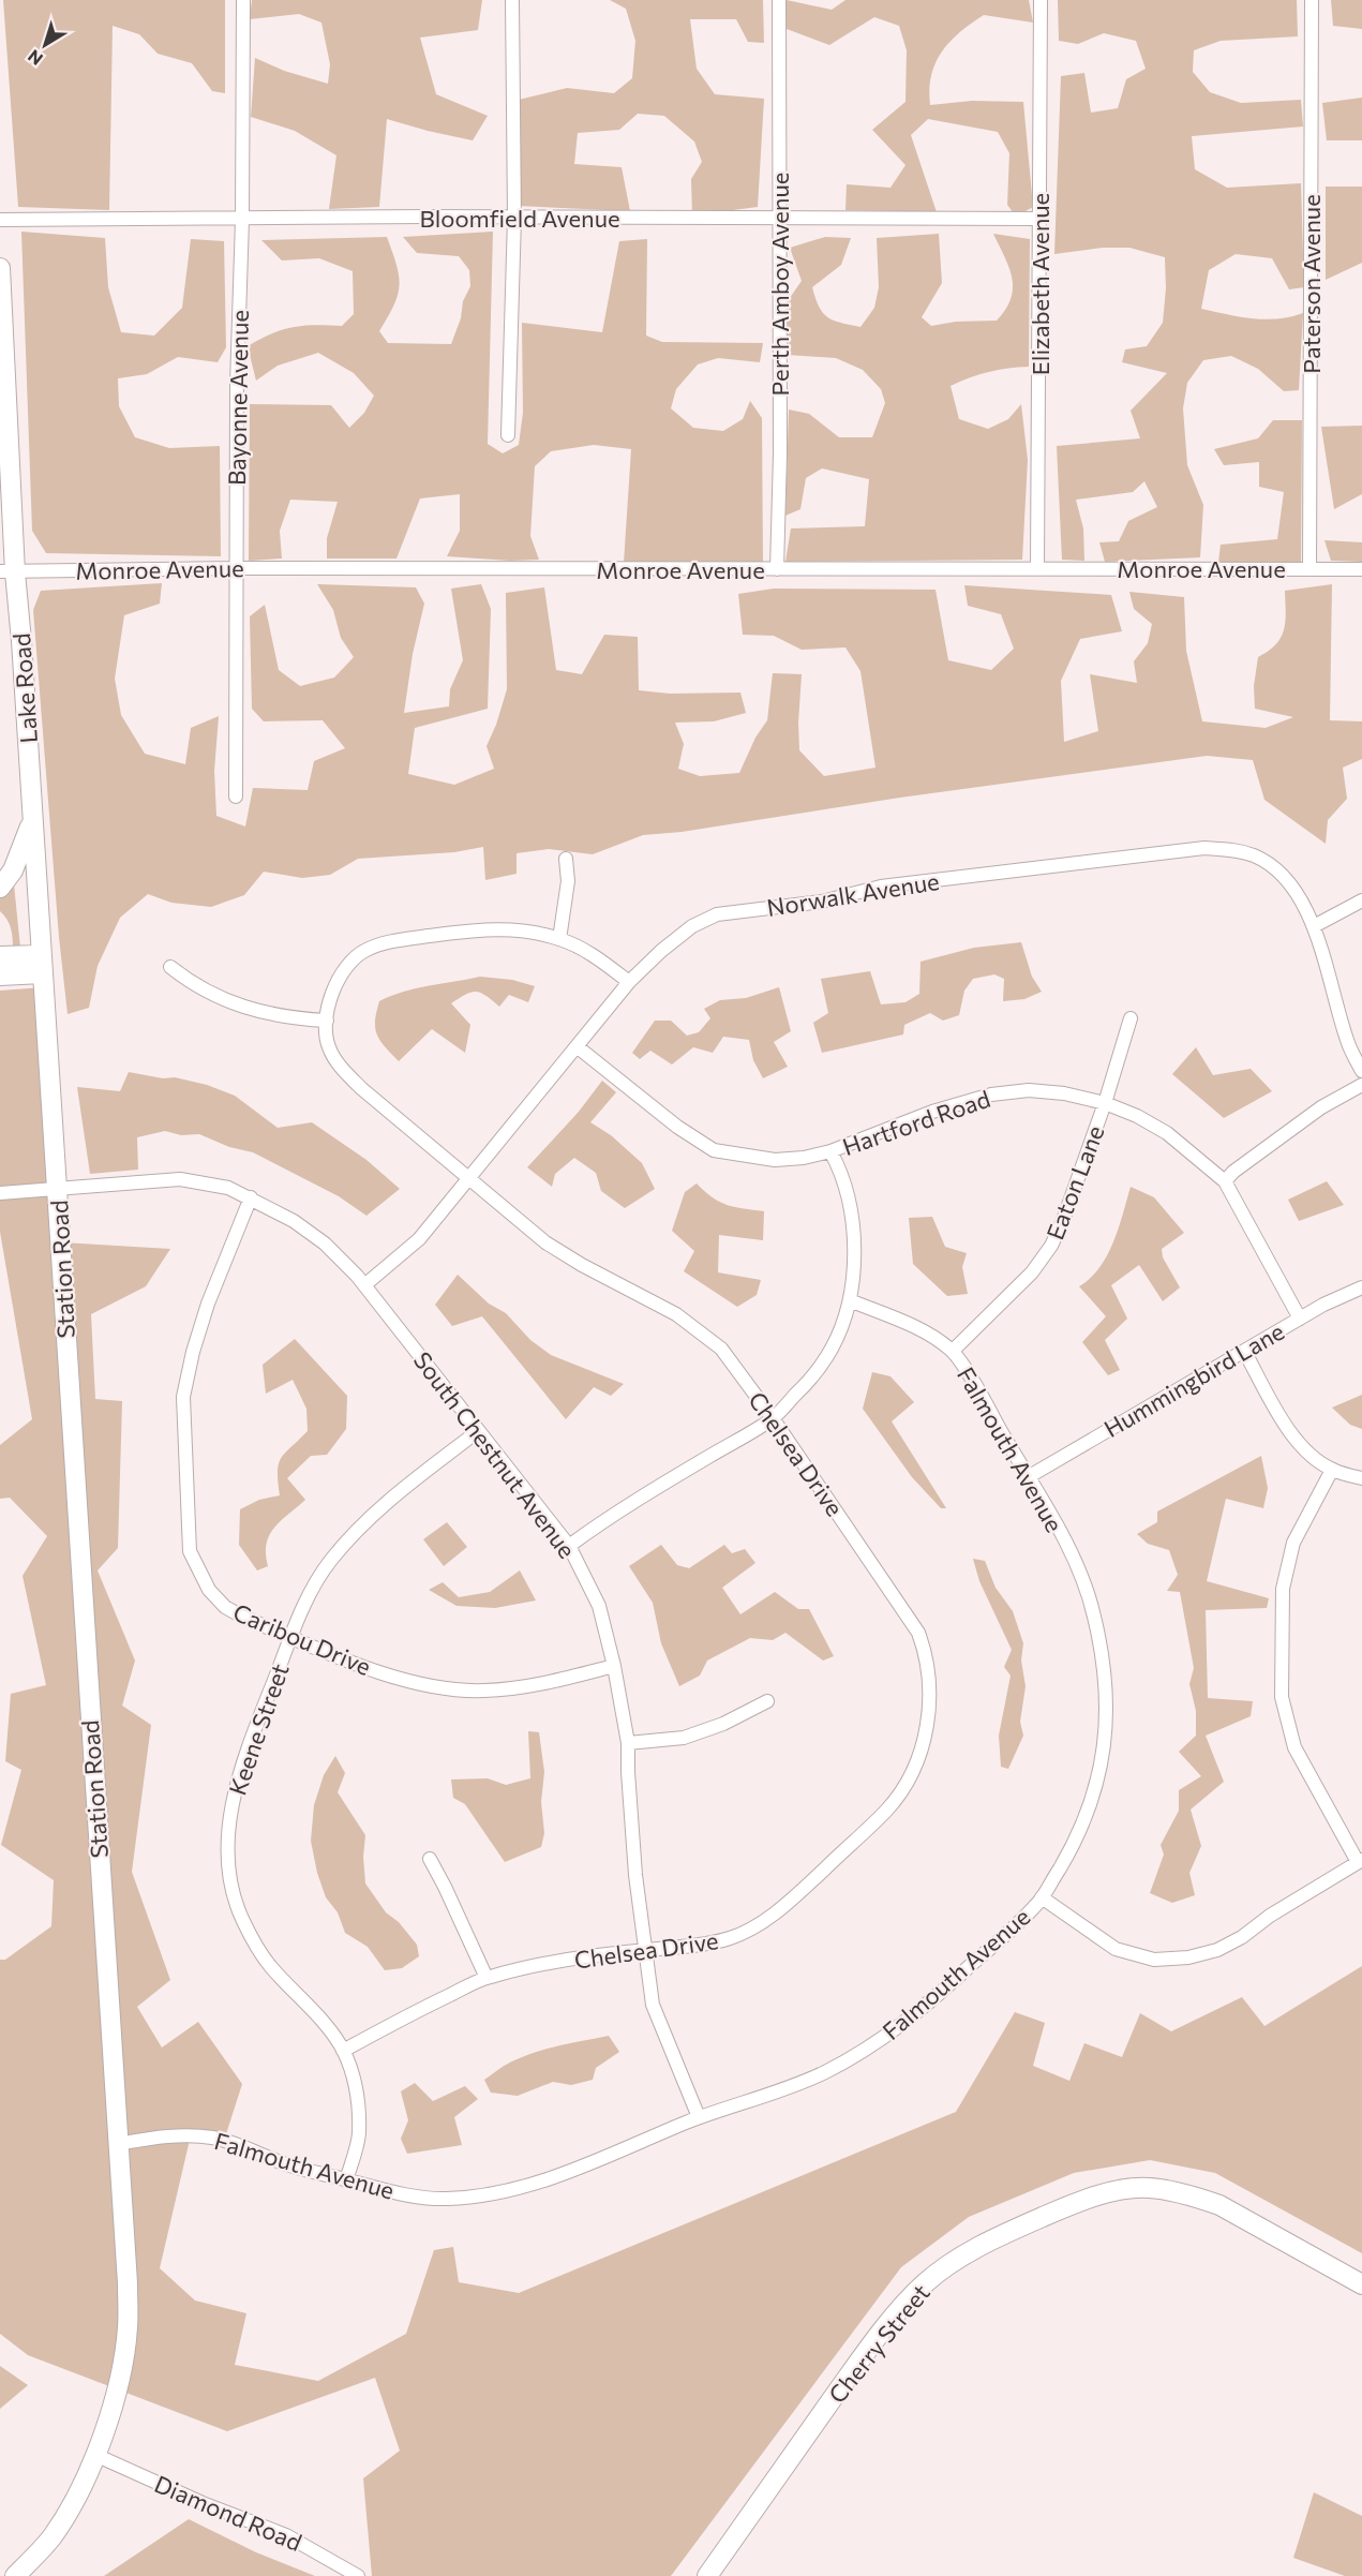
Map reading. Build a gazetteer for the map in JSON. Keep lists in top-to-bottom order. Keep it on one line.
{"streets":{"street":["Bloomfield Avenue","Perth Amboy Avenue","Elizabeth Avenue","Paterson Avenue","Bayonne Avenue","Monroe Avenue","Lake Road","Norwalk Avenue","Hartford Road","Eaton Lane","Station Road","Hummingbird Lane","Falmouth Avenue","Chelsea Drive","South Chestnut Avenue","Caribou Drive","Keene Street","Cherry Street","Diamond Road"]},"crossings":[["Bloomfield Avenue","Perth Amboy Avenue"],["Bloomfield Avenue","Elizabeth Avenue"],["Bloomfield Avenue","Bayonne Avenue"],["Perth Amboy Avenue","Monroe Avenue"],["Elizabeth Avenue","Monroe Avenue"],["Paterson Avenue","Monroe Avenue"],["Bayonne Avenue","Monroe Avenue"],["Monroe Avenue","Lake Road"],["Lake Road","Station Road"],["Norwalk Avenue","Hartford Road"],["Norwalk Avenue","Chelsea Drive"],["Norwalk Avenue","South Chestnut Avenue"],["Hartford Road","Eaton Lane"],["Hartford Road","Hummingbird Lane"],["Eaton Lane","Falmouth Avenue"],["Station Road","Falmouth Avenue"],["Station Road","South Chestnut Avenue"],["Station Road","Diamond Road"],["Hummingbird Lane","Falmouth Avenue"],["Falmouth Avenue","South Chestnut Avenue"],["Falmouth Avenue","Keene Street"],["Chelsea Drive","South Chestnut Avenue"],["Chelsea Drive","Keene Street"],["South Chestnut Avenue","Caribou Drive"],["South Chestnut Avenue","Keene Street"],["Caribou Drive","Keene Street"]],"north":"bottom left"}
